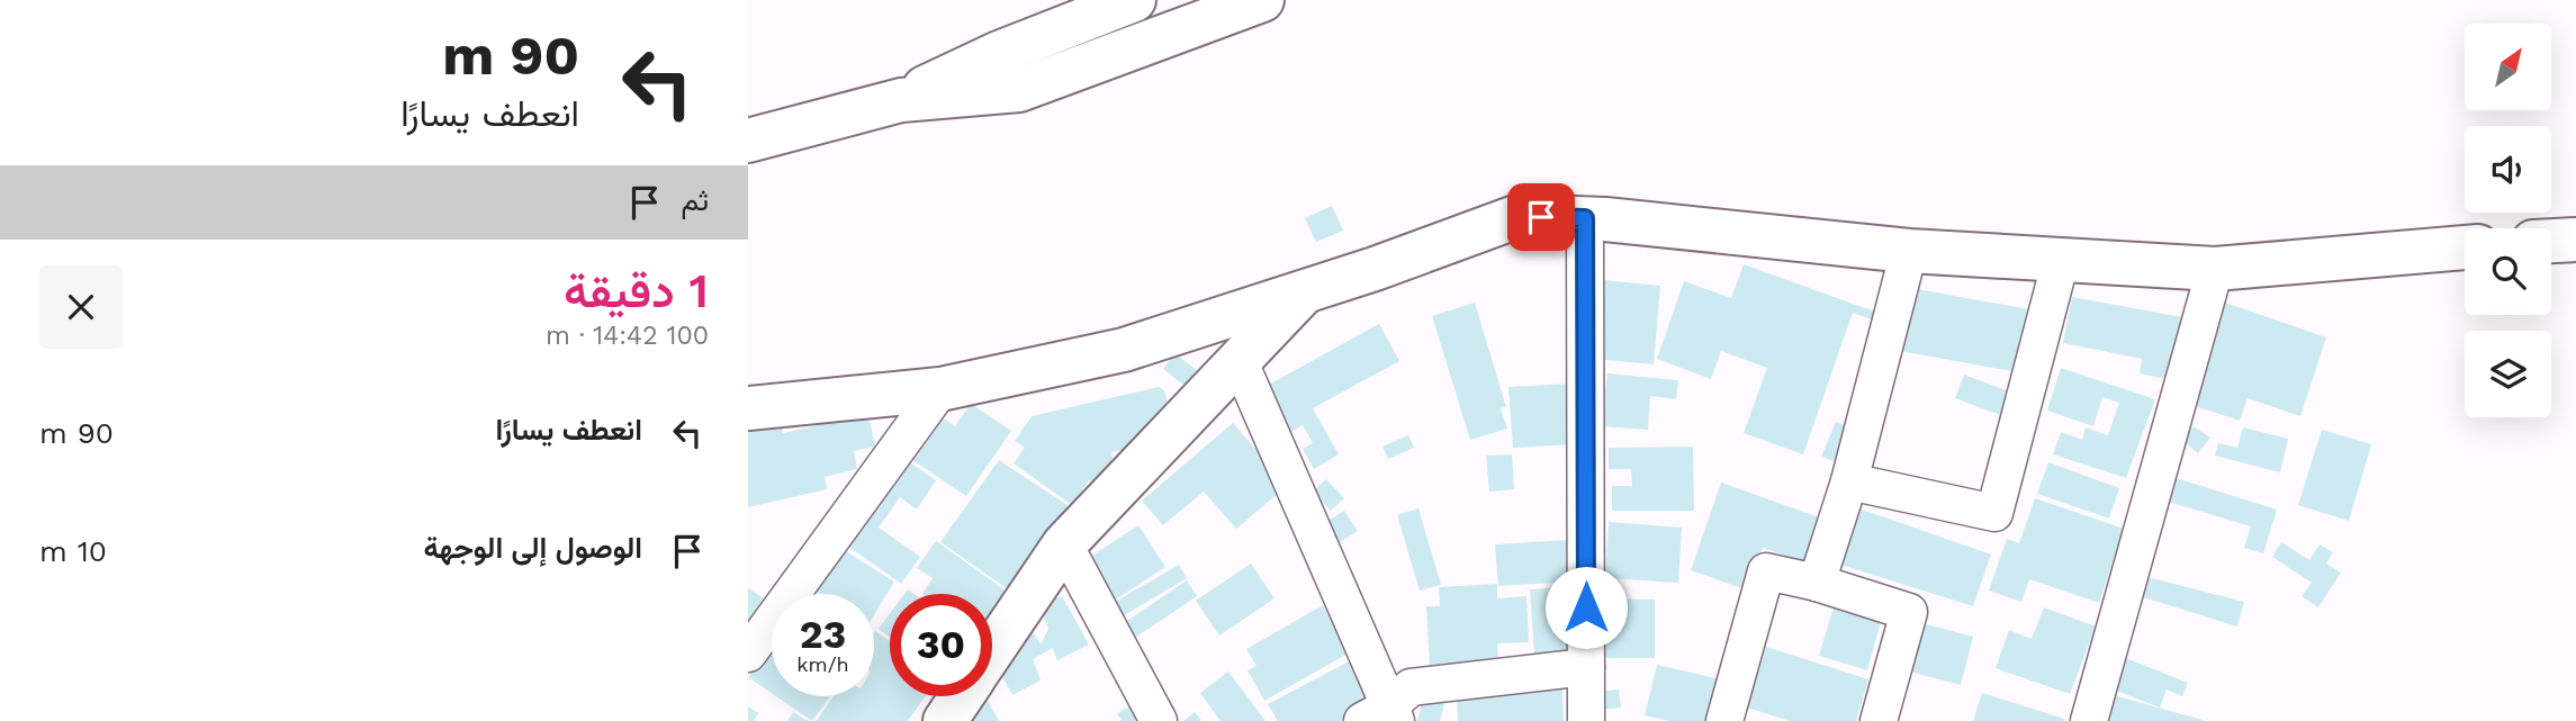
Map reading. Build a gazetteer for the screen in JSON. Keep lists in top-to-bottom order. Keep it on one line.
{"north":"top right","page":{"turn":["90 m","انعطف يسارًا"],"then":"ثم","heading":["1 دقيقة","100 m · 14:42"],"list":[{"name":"انعطف يسارًا","value":"90 m"},{"name":"الوصول إلى الوجهة","value":"10 m"}],"speed":"23 km/h","limit":"30"}}
